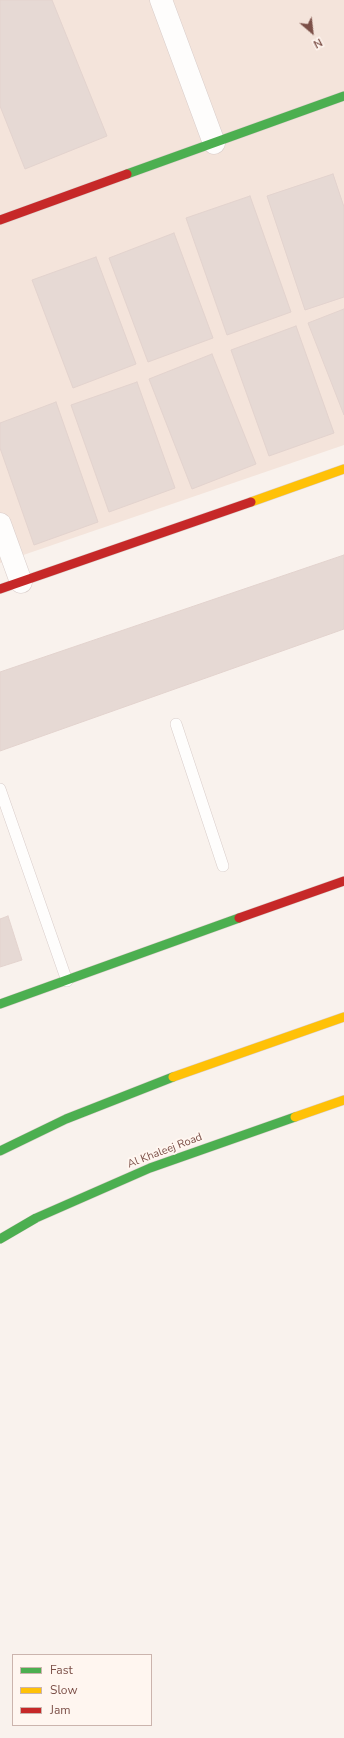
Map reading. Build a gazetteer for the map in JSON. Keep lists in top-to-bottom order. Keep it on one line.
{"streets":{"street":["Al Khaleej Road"]},"legend":["Fast","Slow","Jam"],"north":"bottom right"}
